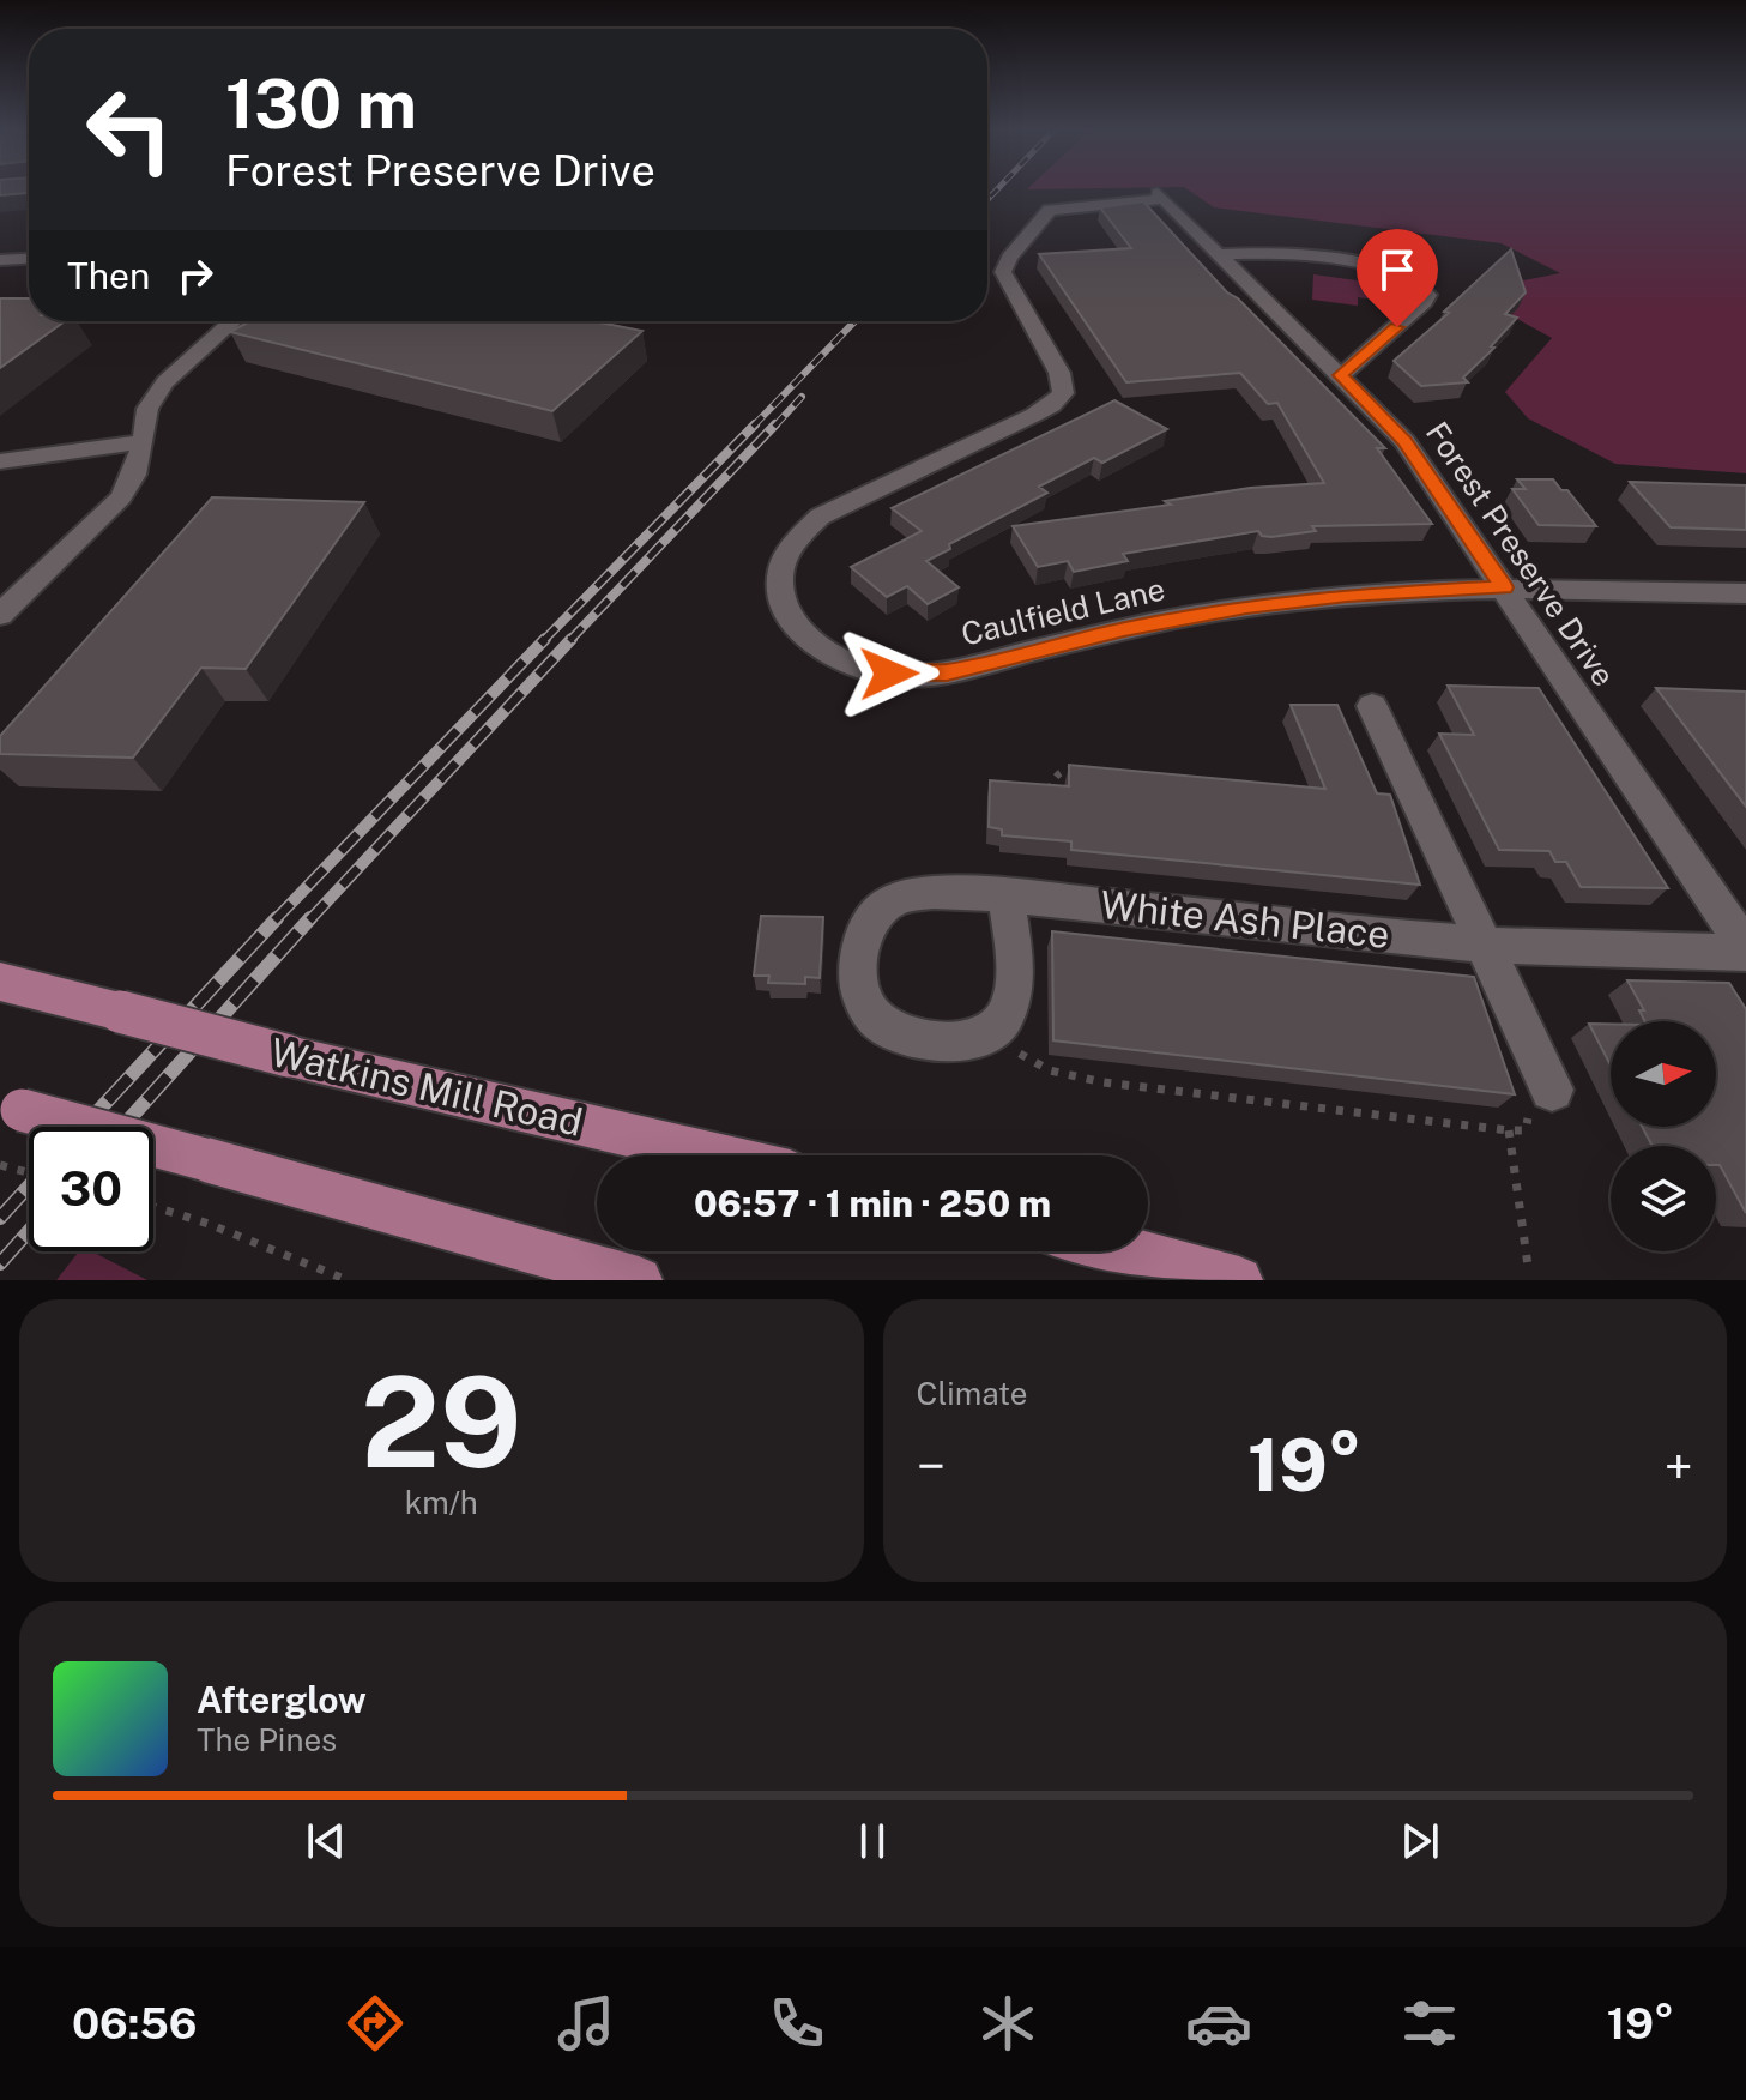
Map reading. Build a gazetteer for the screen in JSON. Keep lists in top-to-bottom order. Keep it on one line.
{"streets":{"main road":["Watkins Mill Road"],"street":["Forest Preserve Drive","Caulfield Lane","White Ash Place"]},"crossings":[["Forest Preserve Drive","Caulfield Lane"],["Forest Preserve Drive","White Ash Place"]],"north":"right","page":{"turn":["130 m","Forest Preserve Drive"],"then":"Then","limit":"30","trip":"06:57 · 1 min · 250 m","tile":[["29","km/h"],"Climate"],"heat":["−","19°","+"],"song":["Afterglow","The Pines"],"tabs":["06:56","19°"]}}
